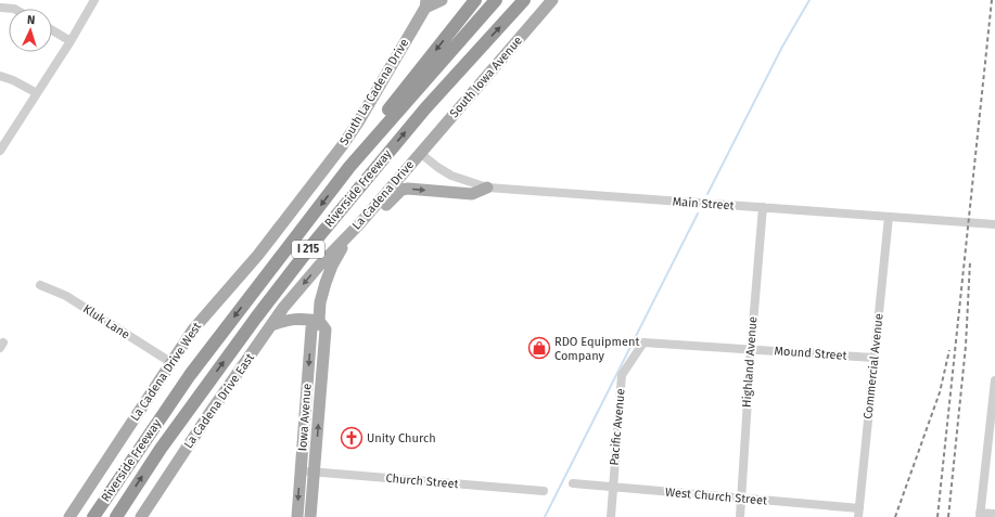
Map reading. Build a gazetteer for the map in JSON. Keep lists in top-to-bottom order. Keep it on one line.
{"streets":{"highway":["Riverside Freeway","I 215"],"main road":["South Iowa Avenue","South La Cadena Drive","La Cadena Drive","La Cadena Drive West","La Cadena Drive East","Iowa Avenue"],"street":["Main Street","Kluk Lane","Mound Street","Highland Avenue","Commercial Avenue","Pacific Avenue","Church Street","West Church Street"]},"crossings":[["South Iowa Avenue","La Cadena Drive"],["South Iowa Avenue","Main Street"],["South La Cadena Drive","La Cadena Drive West"],["La Cadena Drive","Main Street"],["La Cadena Drive","La Cadena Drive East"],["La Cadena Drive","Iowa Avenue"],["Main Street","Highland Avenue"],["Main Street","Commercial Avenue"],["Kluk Lane","La Cadena Drive West"],["Mound Street","Highland Avenue"],["Mound Street","Commercial Avenue"],["Mound Street","Pacific Avenue"],["Highland Avenue","West Church Street"],["Commercial Avenue","West Church Street"],["La Cadena Drive East","Iowa Avenue"],["Iowa Avenue","Church Street"],["Pacific Avenue","West Church Street"]],"places":{"shop":["RDO Equipment Company"],"church":["Unity Church"]},"north":"top"}
